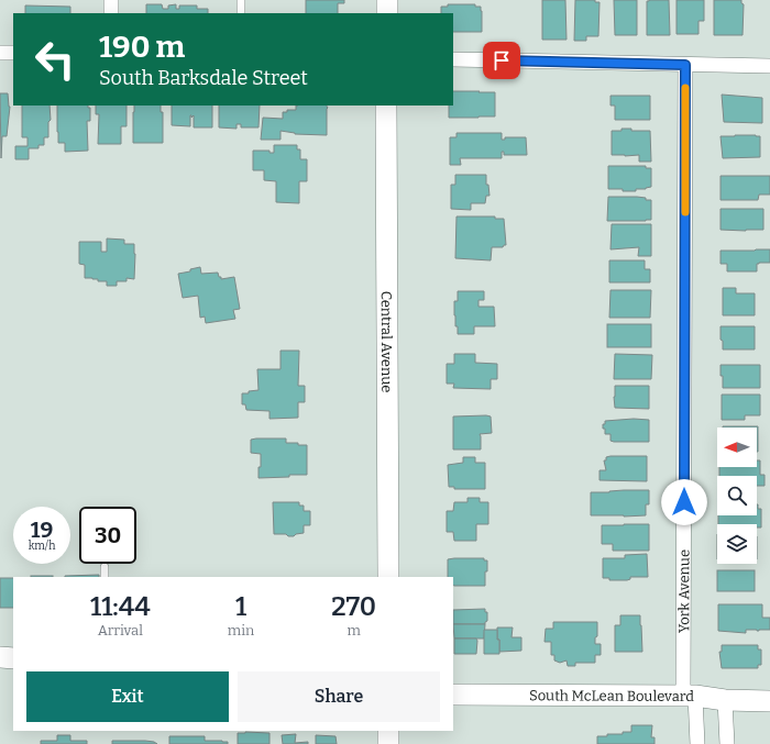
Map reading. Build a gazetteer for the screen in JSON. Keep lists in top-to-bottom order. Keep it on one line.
{"streets":{"main road":["Central Avenue","South McLean Boulevard"],"street":["York Avenue"]},"crossings":[["York Avenue","South McLean Boulevard"]],"north":"left","page":{"turn":["190 m","South Barksdale Street"],"speed":"19 km/h","limit":"30","eta":["11:44","Arrival","1","min","270","m"],"buttons":["Exit","Share"]}}
